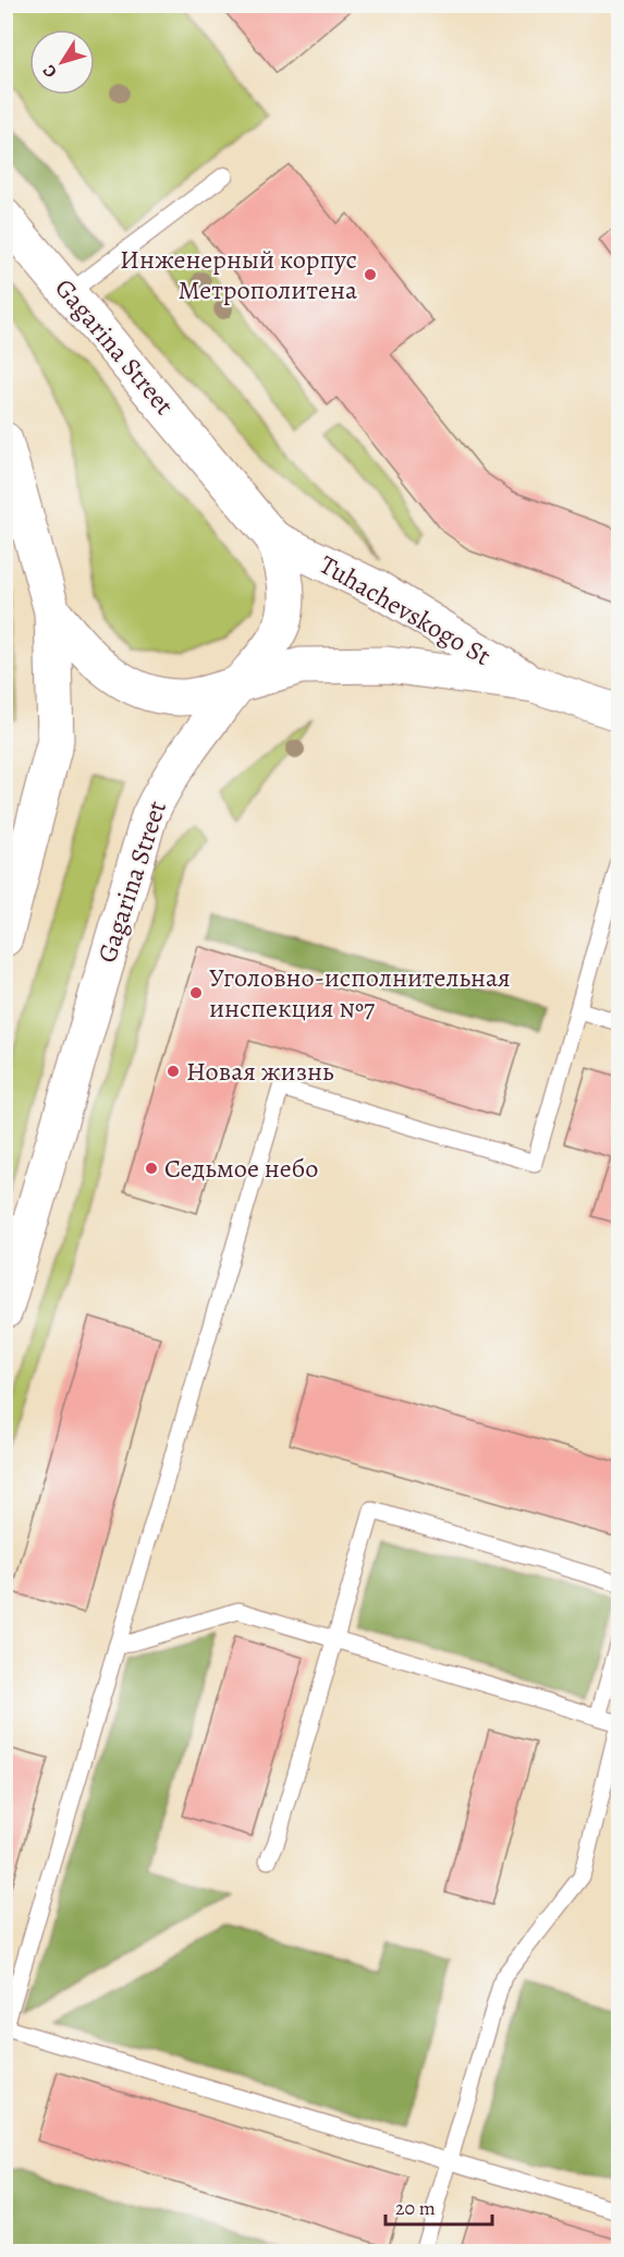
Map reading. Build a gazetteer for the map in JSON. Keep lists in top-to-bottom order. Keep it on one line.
{"streets":{"main road":["Gagarina Street","Tuhachevskogo St"]},"crossings":[["Gagarina Street","Tuhachevskogo St"]],"places":["Инженерный корпус Метрополитена","Уголовно-исполнительная инспекция №7","Новая жизнь","Седьмое небо"],"scale_bar":"20 m","north":"bottom left"}
